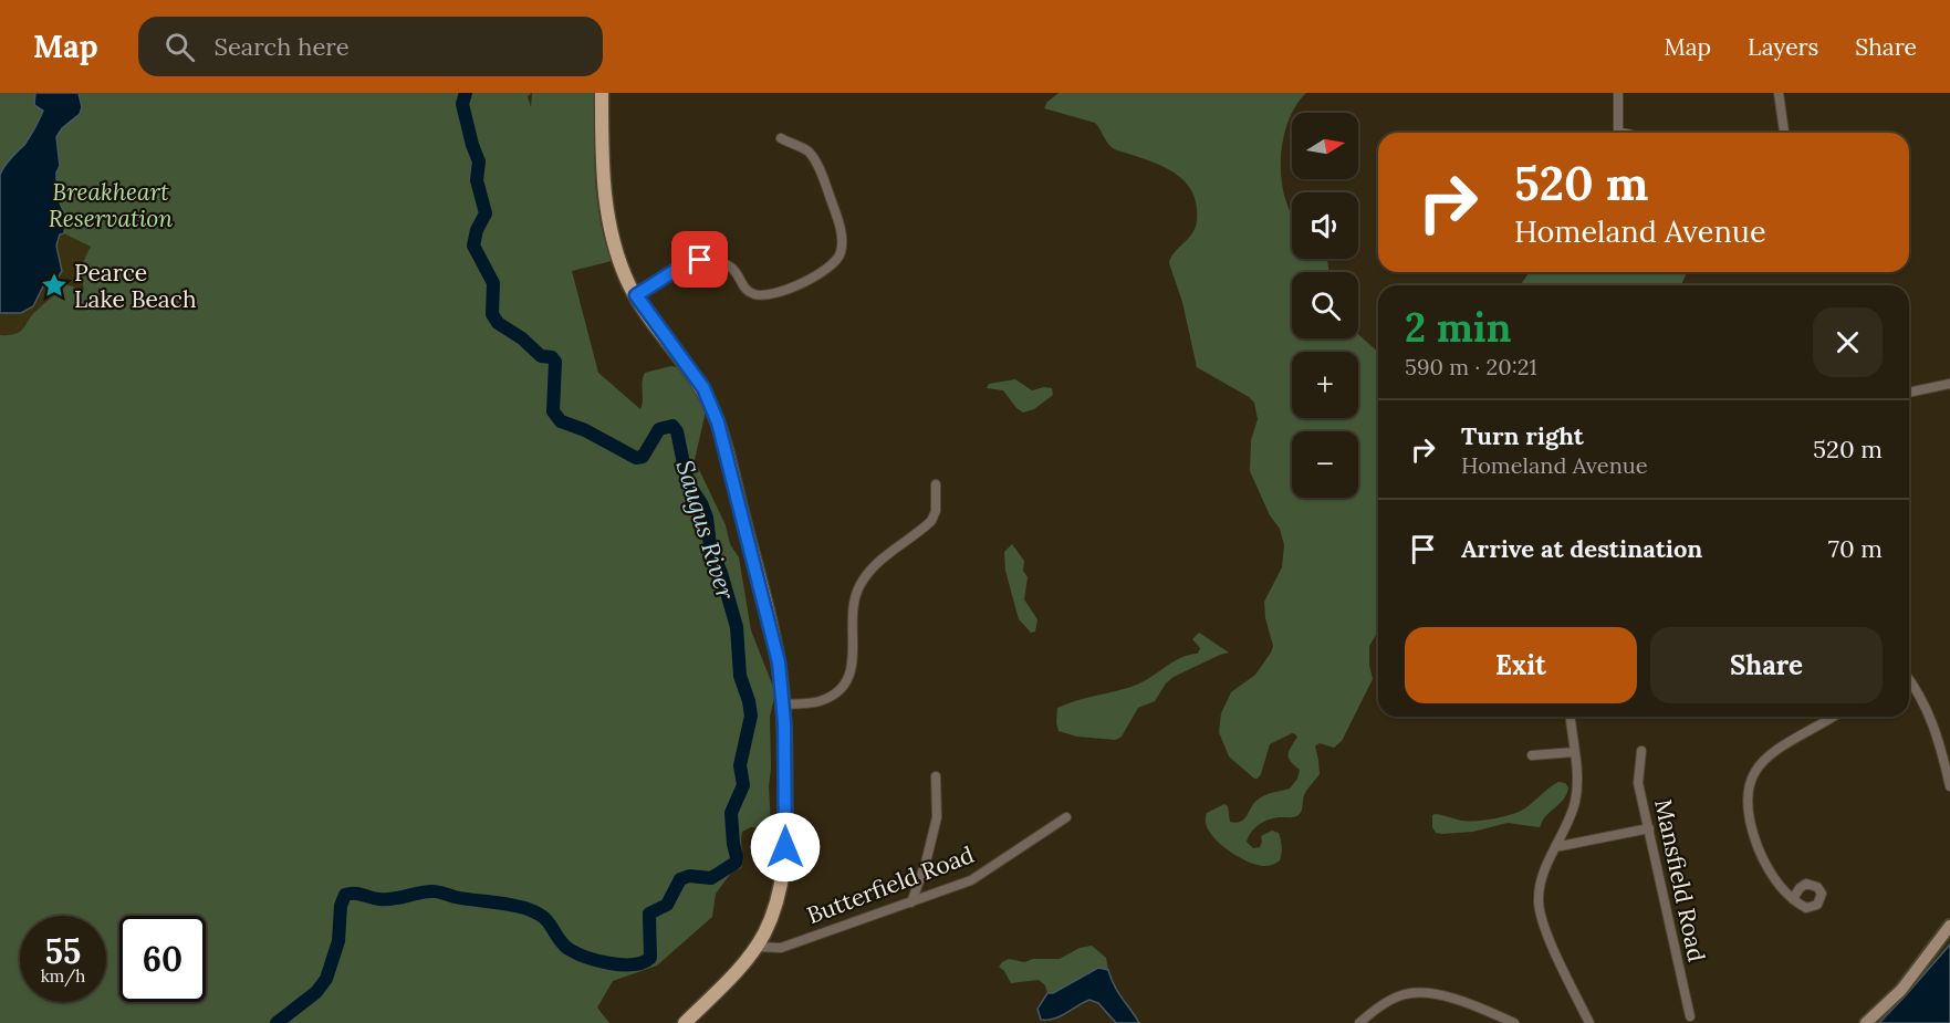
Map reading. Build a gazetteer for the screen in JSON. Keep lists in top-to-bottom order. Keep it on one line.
{"streets":{"street":["Mansfield Road","Butterfield Road"]},"water":["Saugus River"],"parks":["Breakheart Reservation"],"places":{"place":["Pearce Lake Beach"]},"north":"right","page":{"header":"Map","search":"Search here","nav":["Map","Layers","Share"],"map_buttons":["+","−"],"turn":["520 m","Homeland Avenue"],"heading":["2 min","590 m · 20:21"],"list":[{"name":"Turn right","note":"Homeland Avenue","value":"520 m"},{"name":"Arrive at destination","value":"70 m"}],"buttons":["Exit","Share"],"speed":"55 km/h","limit":"60"}}
